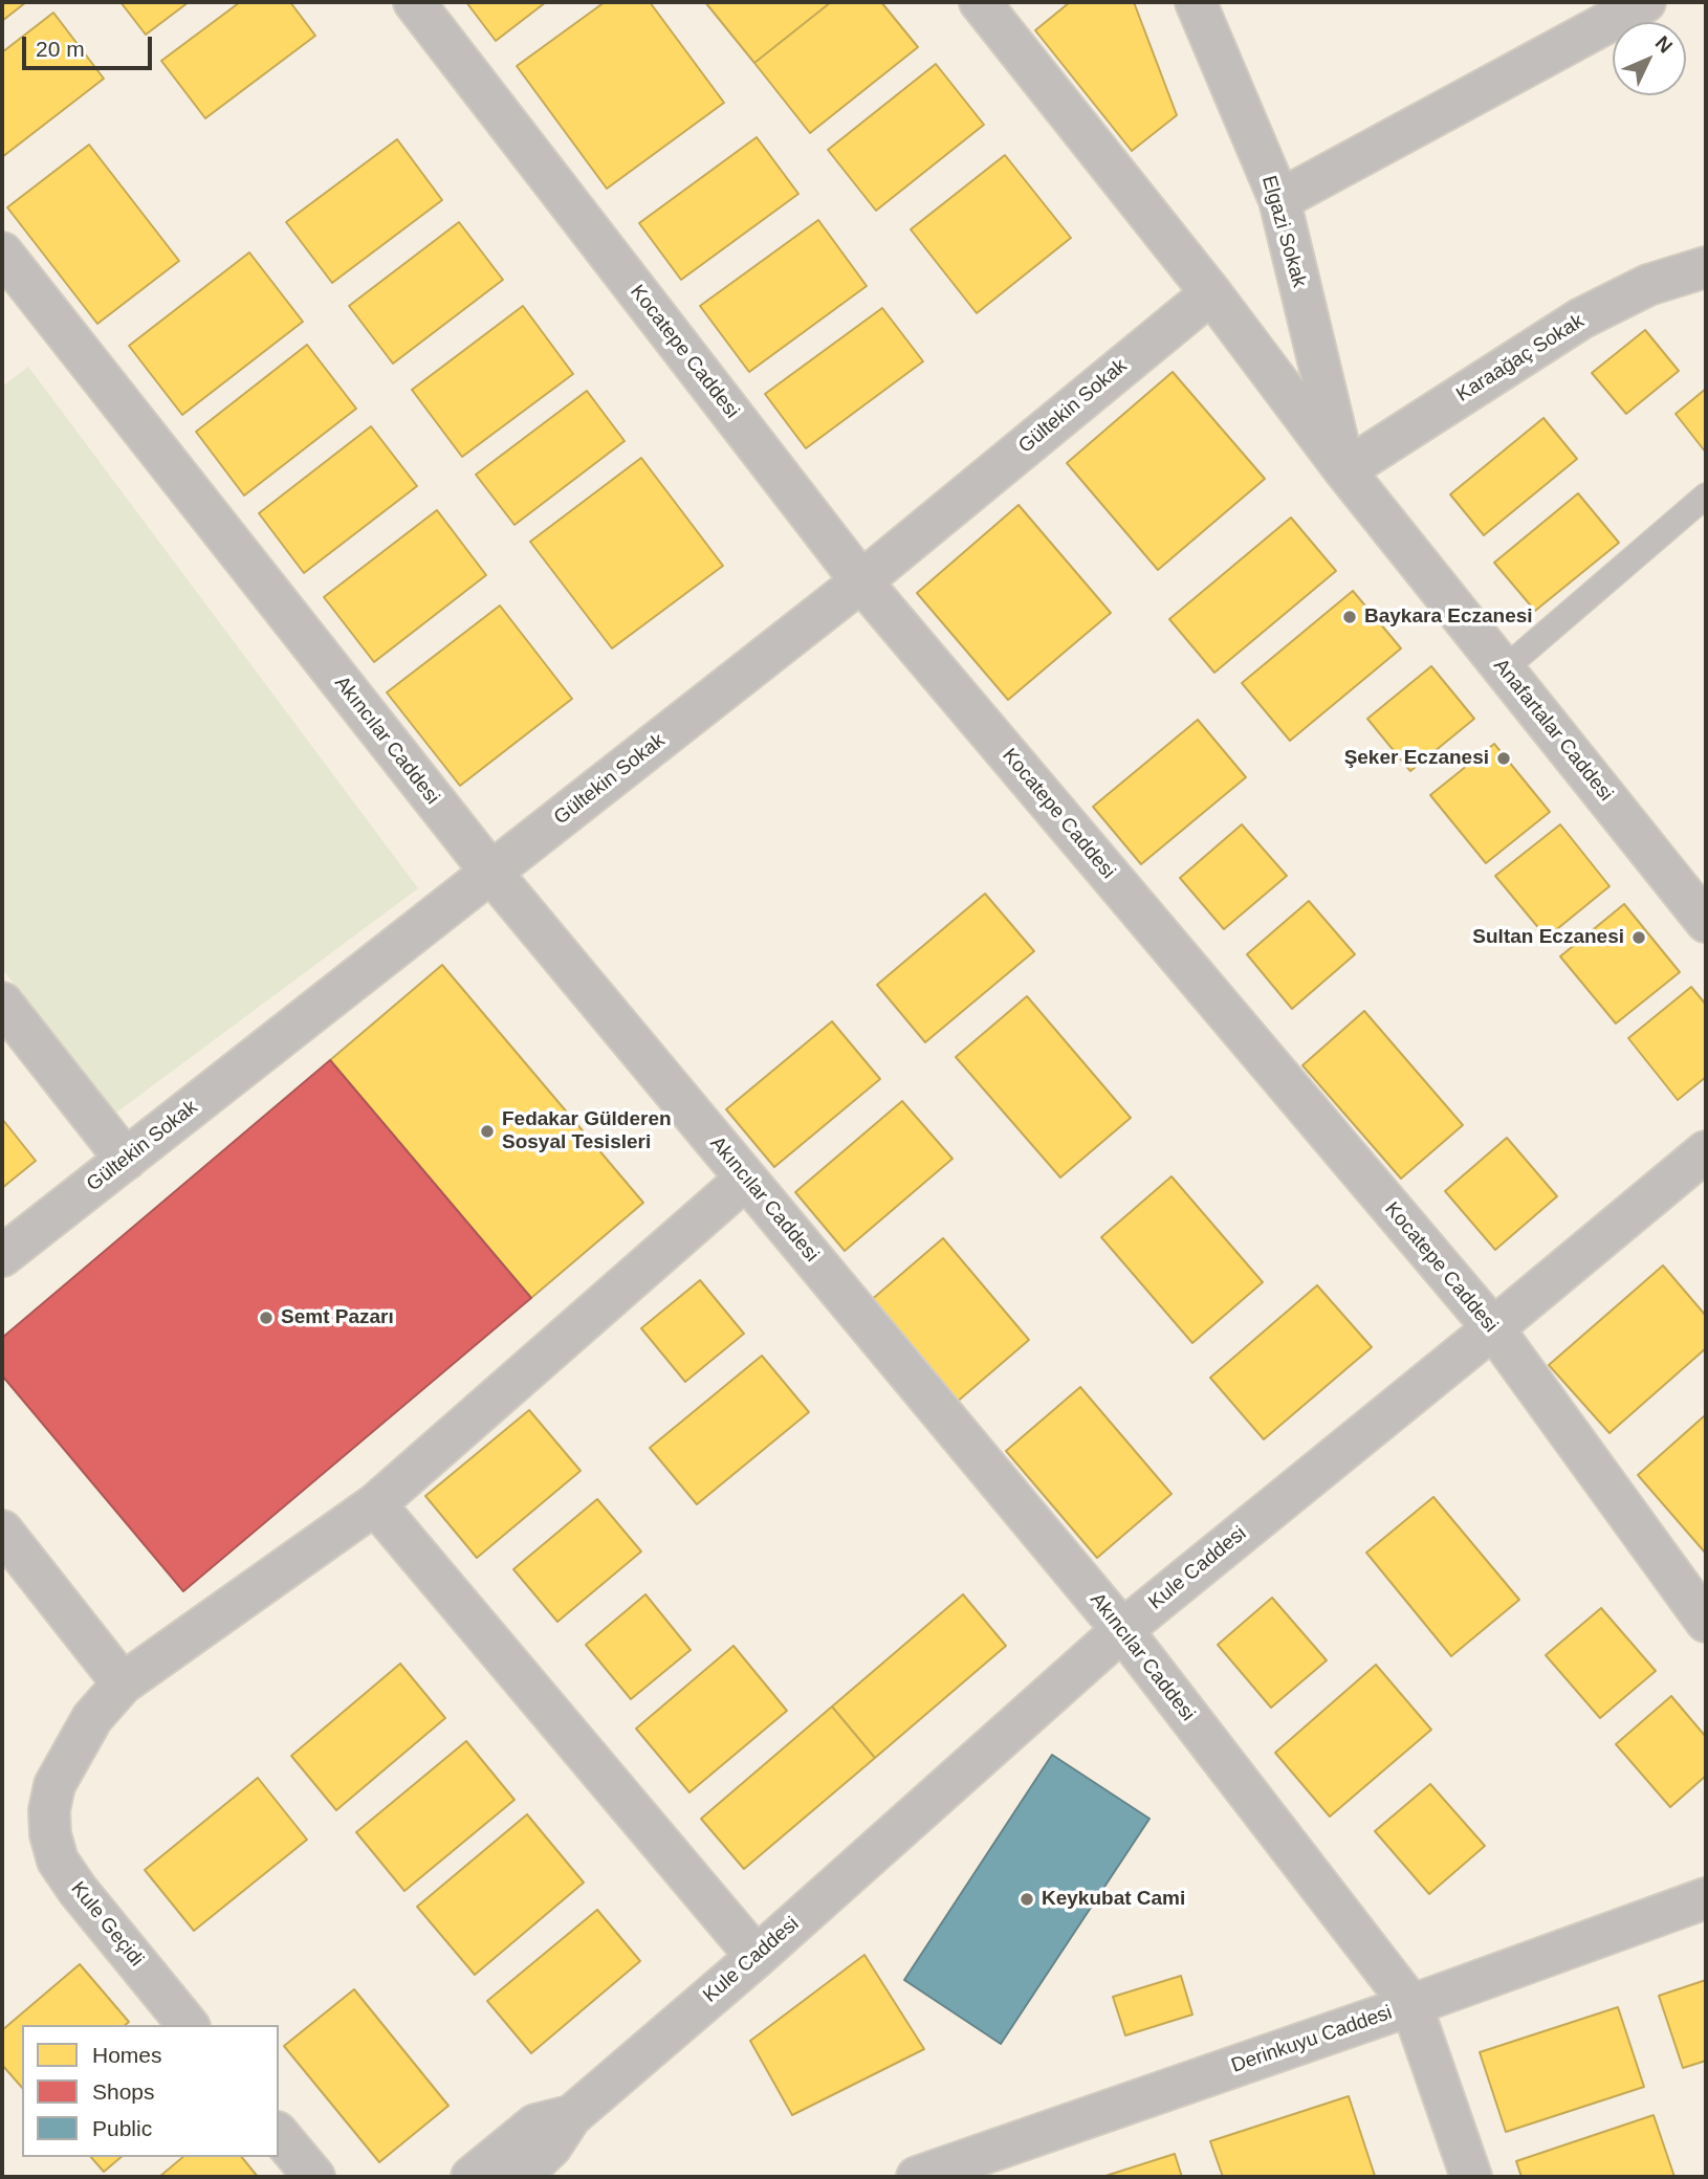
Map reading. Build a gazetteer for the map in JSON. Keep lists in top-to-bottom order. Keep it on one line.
{"streets":{"street":["Elgazi Sokak","Kocatepe Caddesi","Karaağaç Sokak","Gültekin Sokak","Anafartalar Caddesi","Akıncılar Caddesi","Kule Caddesi","Kule Geçidi","Derinkuyu Caddesi"]},"crossings":[["Elgazi Sokak","Karaağaç Sokak"],["Elgazi Sokak","Anafartalar Caddesi"],["Kocatepe Caddesi","Gültekin Sokak"],["Kocatepe Caddesi","Kule Caddesi"],["Karaağaç Sokak","Anafartalar Caddesi"],["Gültekin Sokak","Anafartalar Caddesi"],["Gültekin Sokak","Akıncılar Caddesi"],["Akıncılar Caddesi","Kule Caddesi"],["Akıncılar Caddesi","Derinkuyu Caddesi"]],"places":["Baykara Eczanesi","Şeker Eczanesi","Sultan Eczanesi","Fedakar Gülderen Sosyal Tesisleri","Semt Pazarı","Keykubat Cami"],"legend":["Homes","Shops","Public"],"scale_bar":"20 m","north":"top right"}
